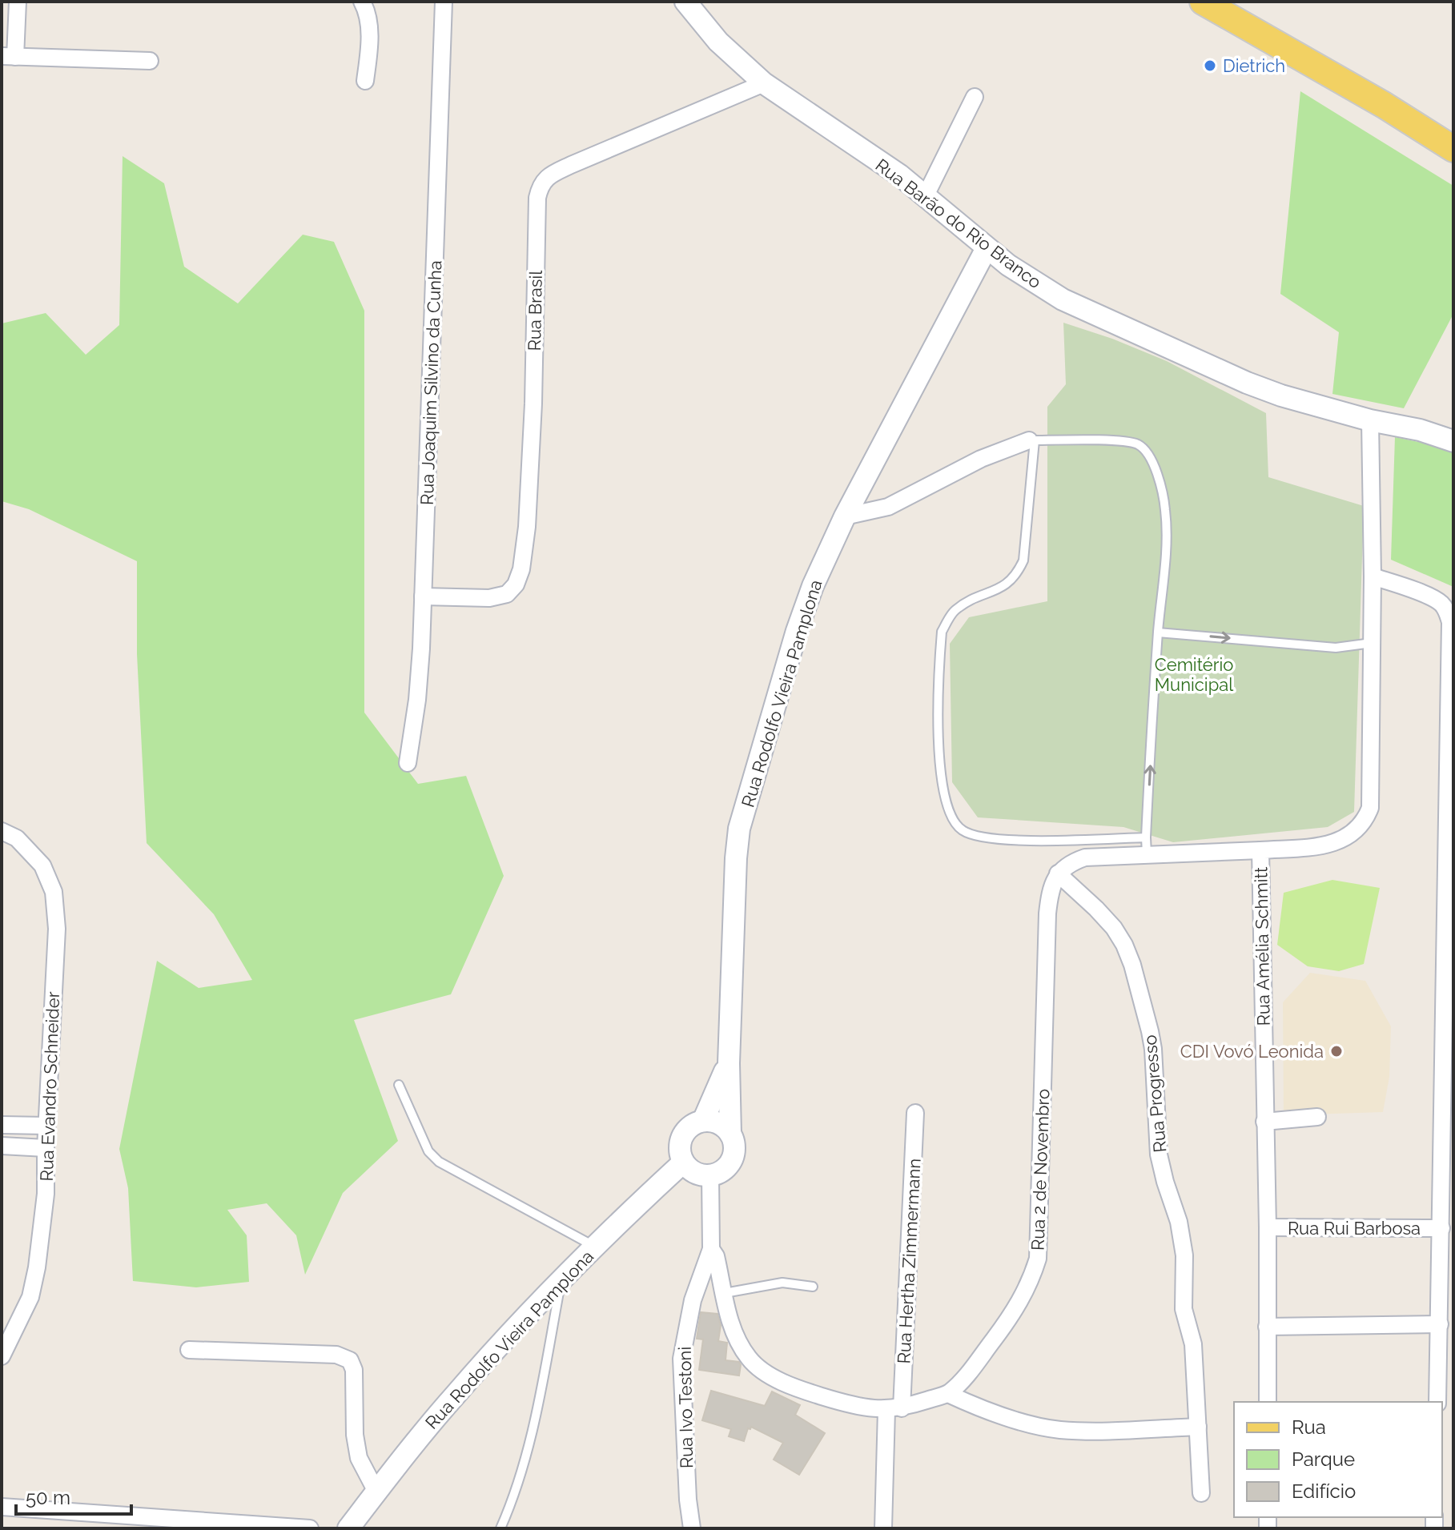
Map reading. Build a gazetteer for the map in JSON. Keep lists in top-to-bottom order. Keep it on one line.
{"streets":{"street":["Rua Barão do Rio Branco","Rua Brasil","Rua Joaquim Silvino da Cunha","Rua Rodolfo Vieira Pamplona","Rua Amélia Schmitt","Rua Evandro Schneider","Rua Progresso","Rua 2 de Novembro","Rua Rui Barbosa","Rua Hertha Zimmermann","Rua Ivo Testoni"]},"crossings":[["Rua Barão do Rio Branco","Rua Brasil"],["Rua Barão do Rio Branco","Rua Rodolfo Vieira Pamplona"],["Rua Barão do Rio Branco","Rua Amélia Schmitt"],["Rua Brasil","Rua Joaquim Silvino da Cunha"],["Rua Rodolfo Vieira Pamplona","Rua Ivo Testoni"],["Rua Amélia Schmitt","Rua Rui Barbosa"],["Rua Progresso","Rua 2 de Novembro"],["Rua 2 de Novembro","Rua Hertha Zimmermann"],["Rua 2 de Novembro","Rua Ivo Testoni"]],"parks":["Cemitério Municipal"],"places":["Dietrich","CDI Vovó Leonida"],"legend":["Rua","Parque","Edifício"],"scale_bar":"50 m"}
